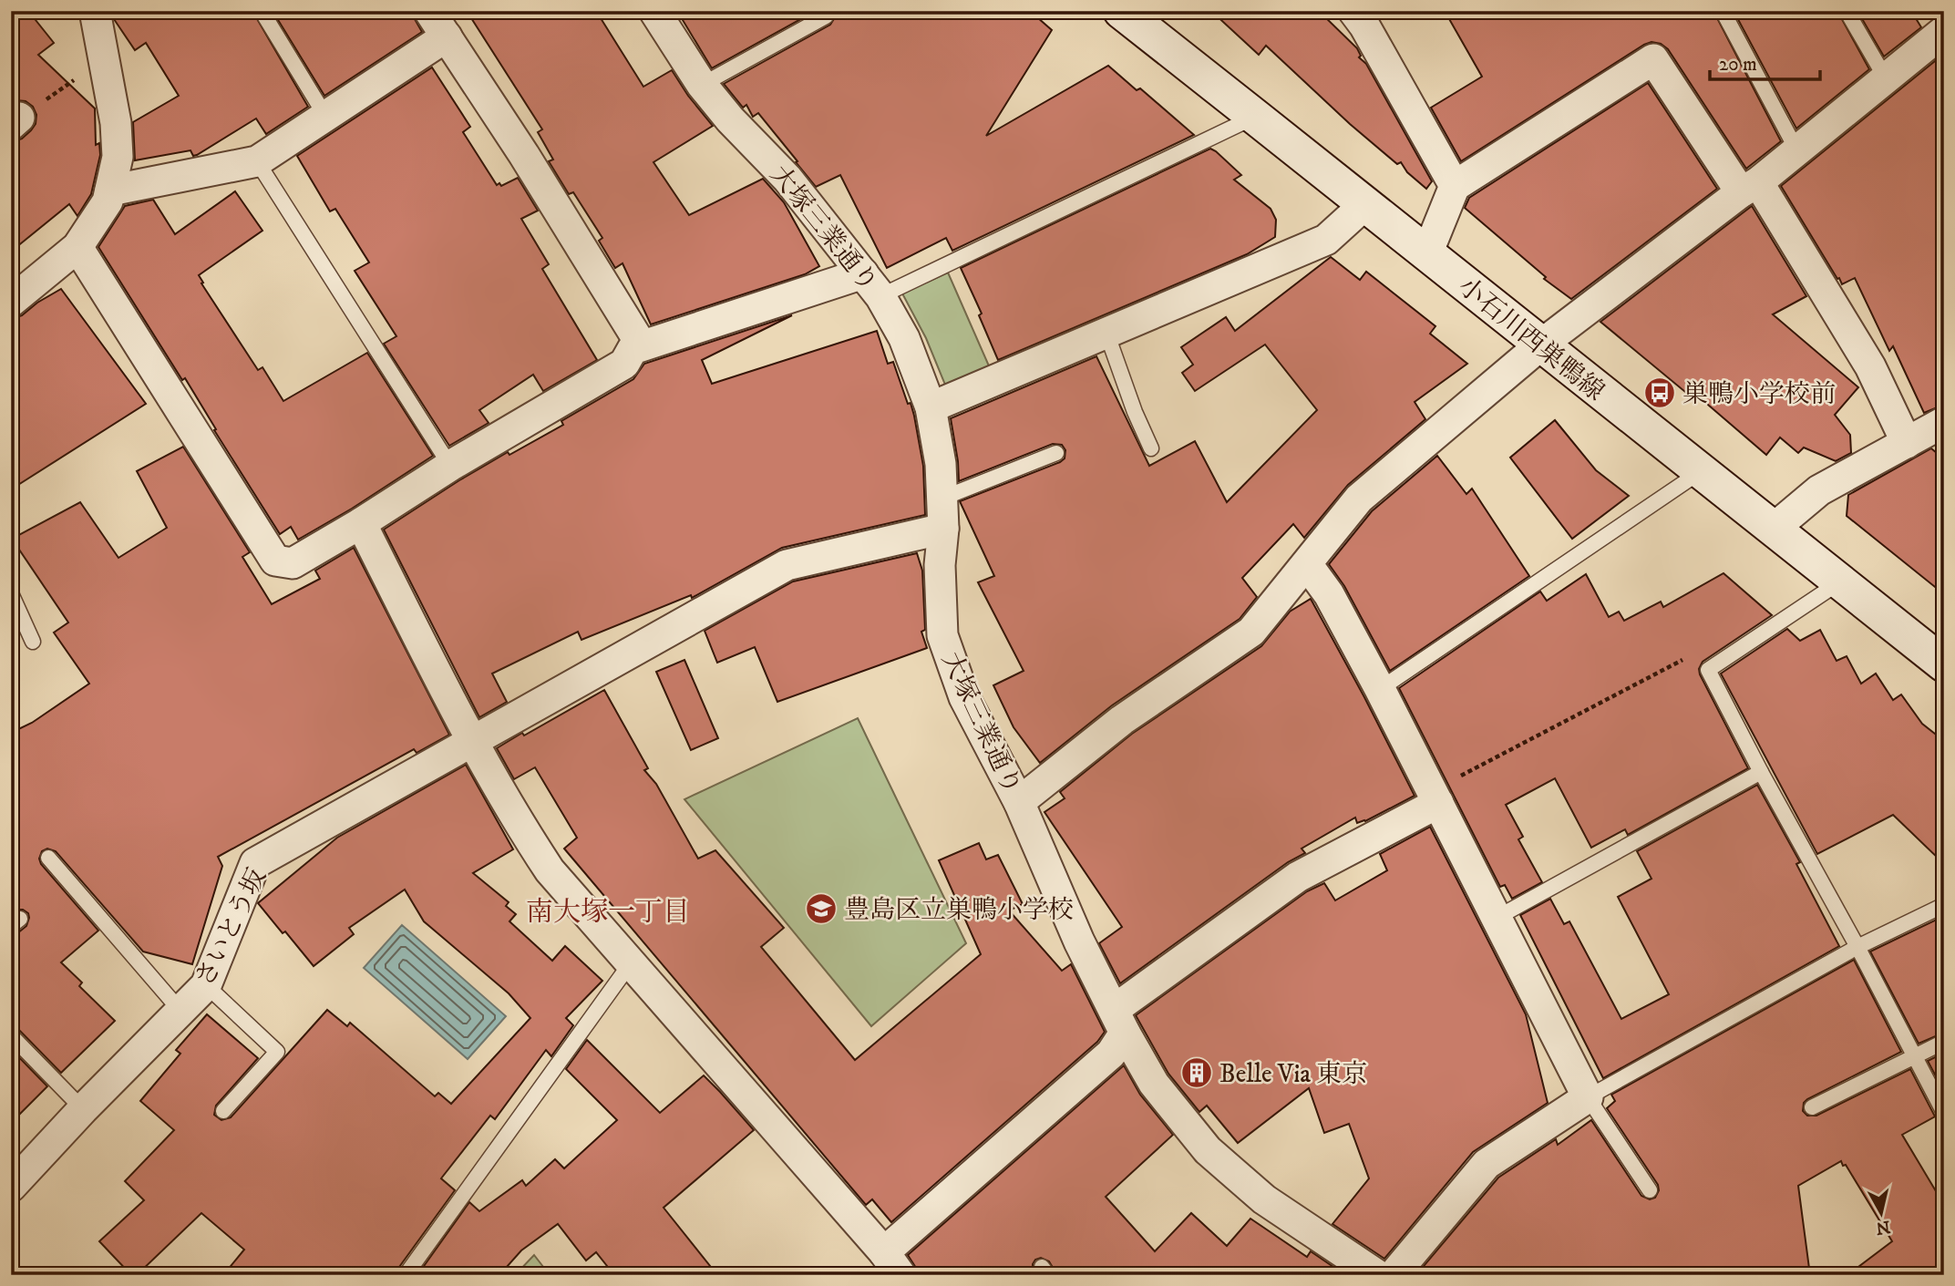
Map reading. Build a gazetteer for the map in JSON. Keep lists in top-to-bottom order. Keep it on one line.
{"streets":{"main road":["小石川西巣鴨線"],"street":["大塚三業通り","さいとう坂"]},"crossings":[["大塚三業通り","さいとう坂"]],"districts":["南大塚一丁目"],"places":{"bus stop":["巣鴨小学校前"],"school or university":["豊島区立巣鴨小学校"],"building":["Belle Via 東京"]},"scale_bar":"20 m","north":"bottom"}
